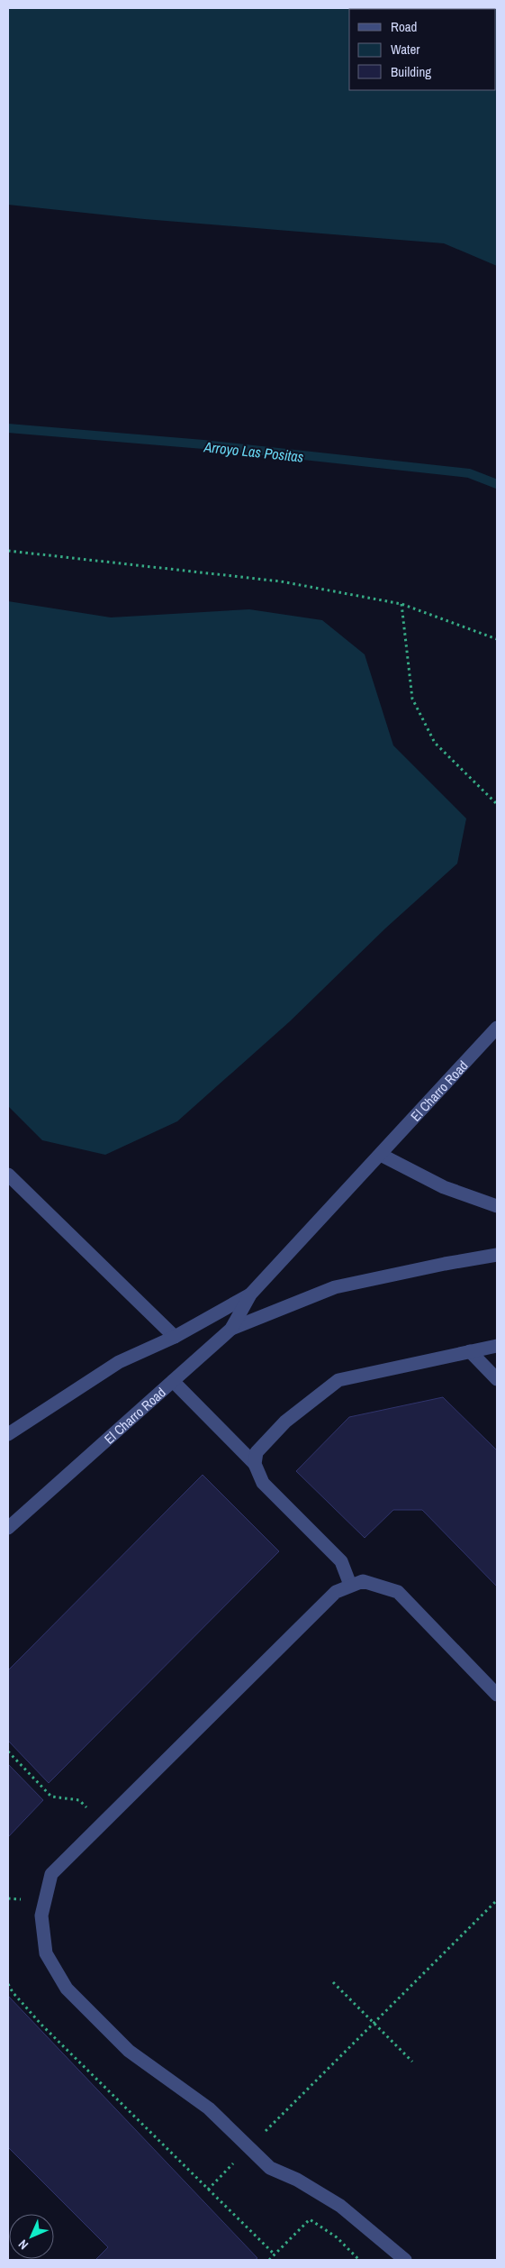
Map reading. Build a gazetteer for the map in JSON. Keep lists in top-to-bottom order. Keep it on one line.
{"streets":{"street":["El Charro Road"]},"water":["Arroyo Las Positas"],"legend":["Road","Water","Building"],"north":"bottom left"}
